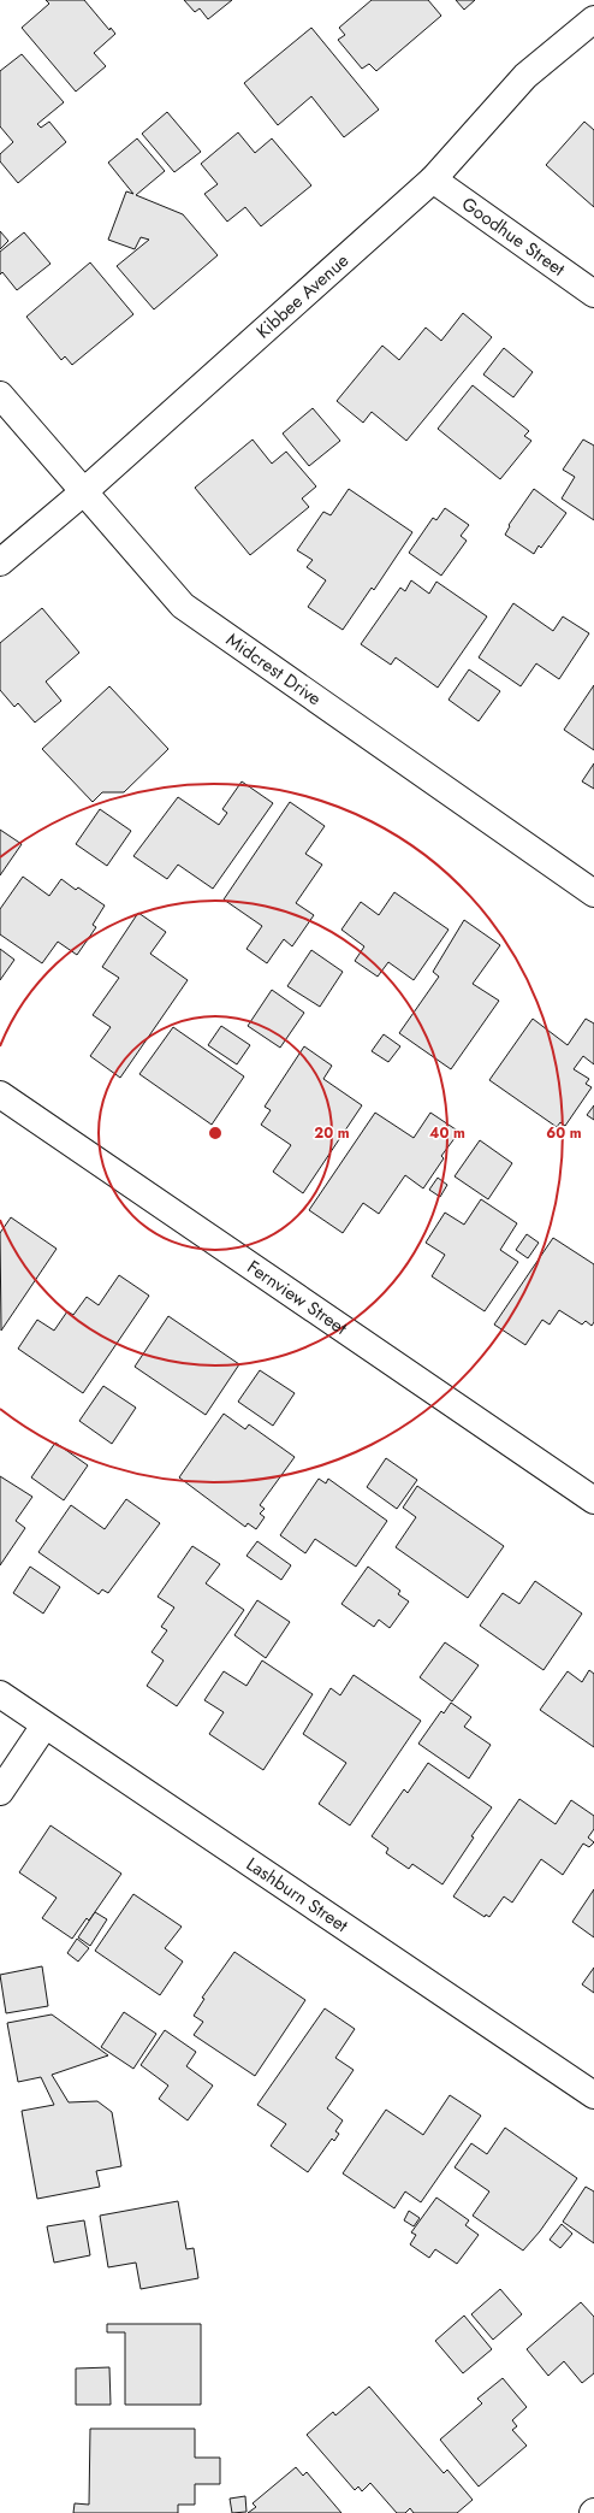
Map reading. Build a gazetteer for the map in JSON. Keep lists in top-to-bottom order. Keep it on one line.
{"streets":{"street":["Goodhue Street","Kibbee Avenue","Midcrest Drive","Fernview Street","Lashburn Street"]},"crossings":[["Goodhue Street","Kibbee Avenue"],["Kibbee Avenue","Midcrest Drive"]],"rings":["20 m","40 m","60 m"]}
